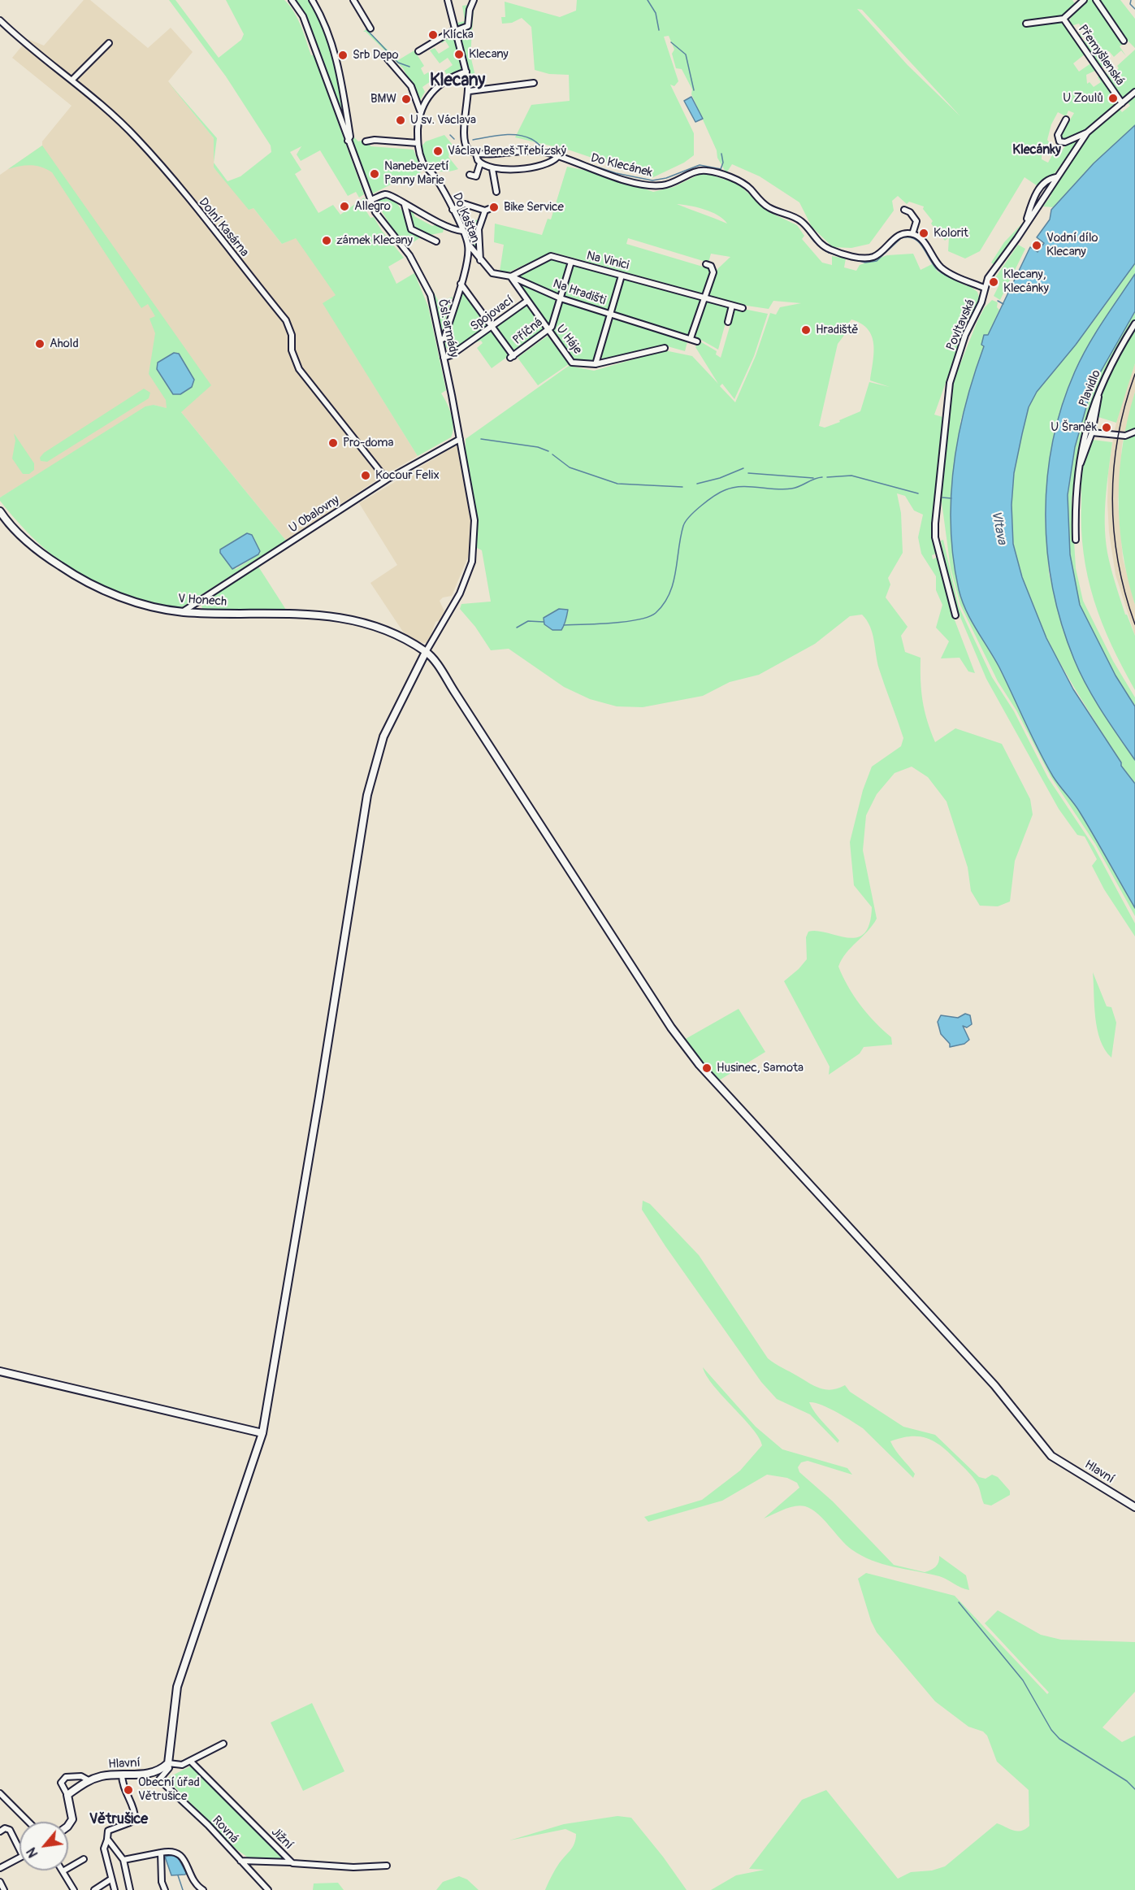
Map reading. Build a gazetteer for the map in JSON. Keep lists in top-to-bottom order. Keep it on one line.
{"streets":{"street":["Přemyšlenská","Do Klecánek","Do Kaštan","Dolní Kasárna","Na Vinici","Na Hradišti","Spojovací","Povltavská","Čsl. armády","Příčná","U Háje","Plavidlo","U Obalovny","V Honech","Hlavní","Rovná","Jižní"]},"crossings":[["Přemyšlenská","Povltavská"],["Do Kaštan","Na Hradišti"],["Do Kaštan","Čsl. armády"],["Dolní Kasárna","U Obalovny"],["Na Vinici","Na Hradišti"],["Na Vinici","Příčná"],["Na Vinici","U Háje"],["Na Hradišti","Příčná"],["Na Hradišti","U Háje"],["Spojovací","Čsl. armády"],["Spojovací","Příčná"],["Spojovací","U Háje"],["Čsl. armády","U Obalovny"],["Čsl. armády","V Honech"],["Čsl. armády","Hlavní"],["Příčná","U Háje"],["U Obalovny","V Honech"],["V Honech","Hlavní"],["Hlavní","Rovná"]],"districts":["Klecany","Klecánky","Větrušice"],"water":["Vltava"],"places":["Klícka","Klecany","Srb Depo","U Zoulů","BMW","U sv. Václava","Václav Beneš Třebízský","Nanebevzetí Panny Marie","Allegro","Bike Service","Kolorit","zámek Klecany","Vodní dílo Klecany","Klecany, Klecánky","Hradiště","Ahold","U Šraněk","Pro-doma","Kocour Felix","Husinec, Samota","Obecní úřad Větrušice"],"north":"bottom left"}
